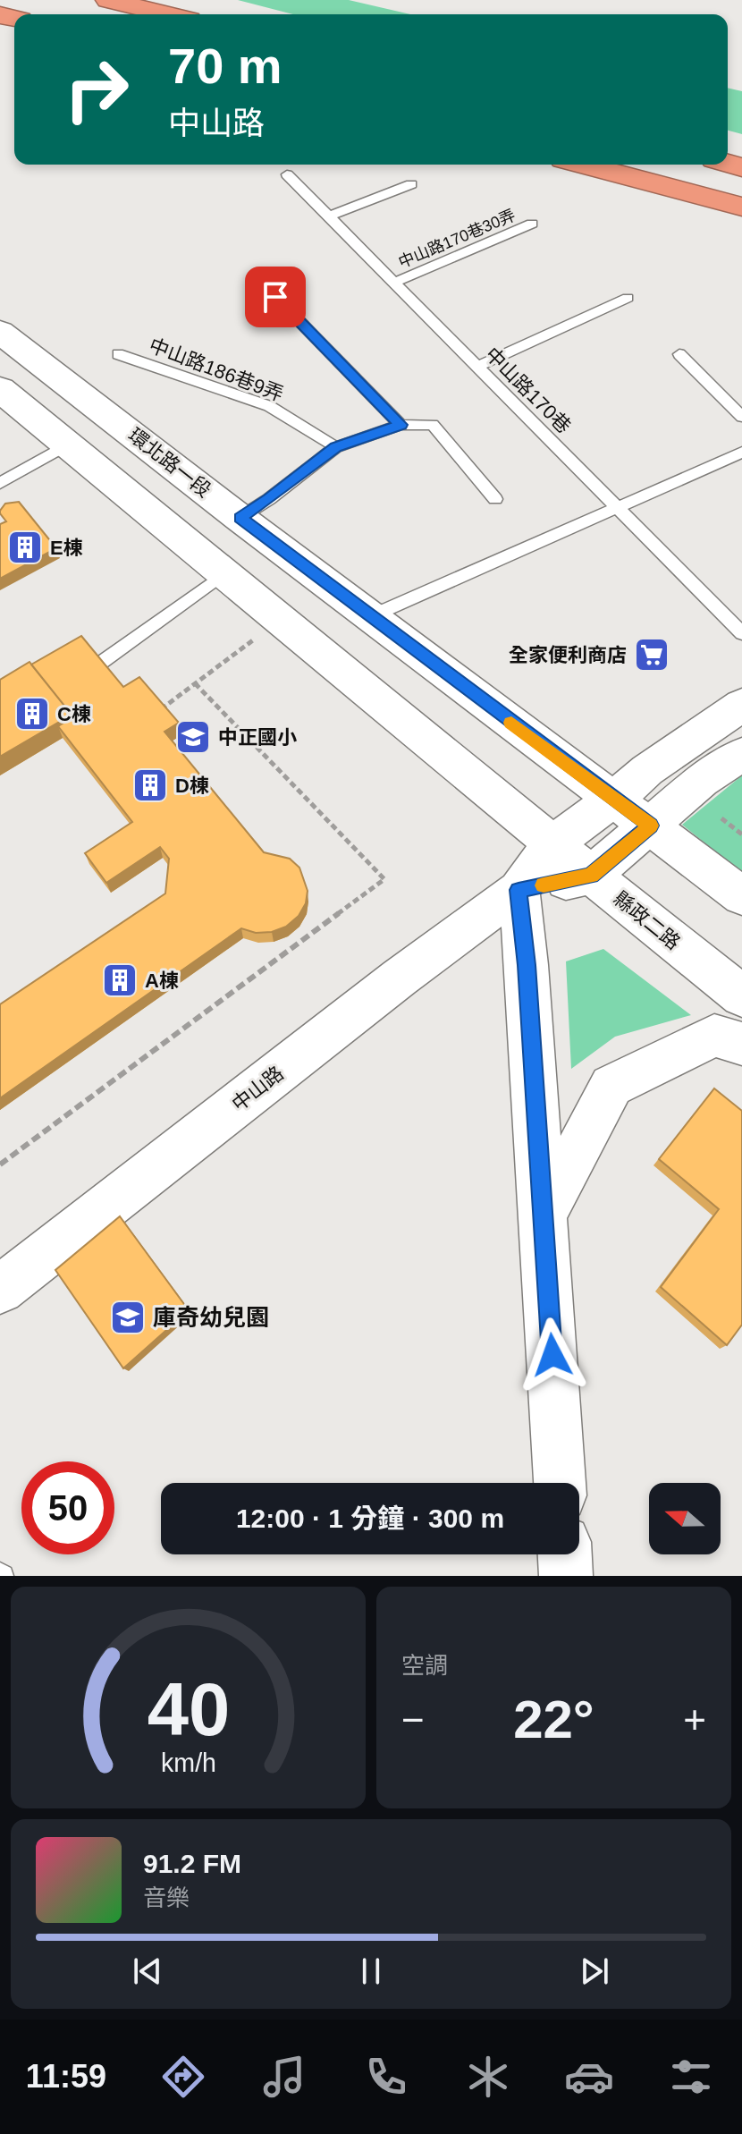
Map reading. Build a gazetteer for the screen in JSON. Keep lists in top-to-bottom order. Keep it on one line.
{"streets":{"street":["環北路一段","縣政二路","中山路"],"lane":["中山路170巷30弄","中山路186巷9弄","中山路170巷"]},"crossings":[["中山路170巷30弄","中山路170巷"],["環北路一段","中山路"],["縣政二路","中山路"]],"places":{"building":["E棟","C棟","D棟","A棟"],"supermarket":["全家便利商店"],"school or university":["中正國小","庫奇幼兒園"]},"north":"left","page":{"turn":["70 m","中山路"],"limit":"50","trip":"12:00 · 1 分鐘 · 300 m","tile":"空調","heat":["−","22°","+"],"song":["91.2 FM","音樂"],"tabs":"11:59","gauge":["40","km/h"]}}
